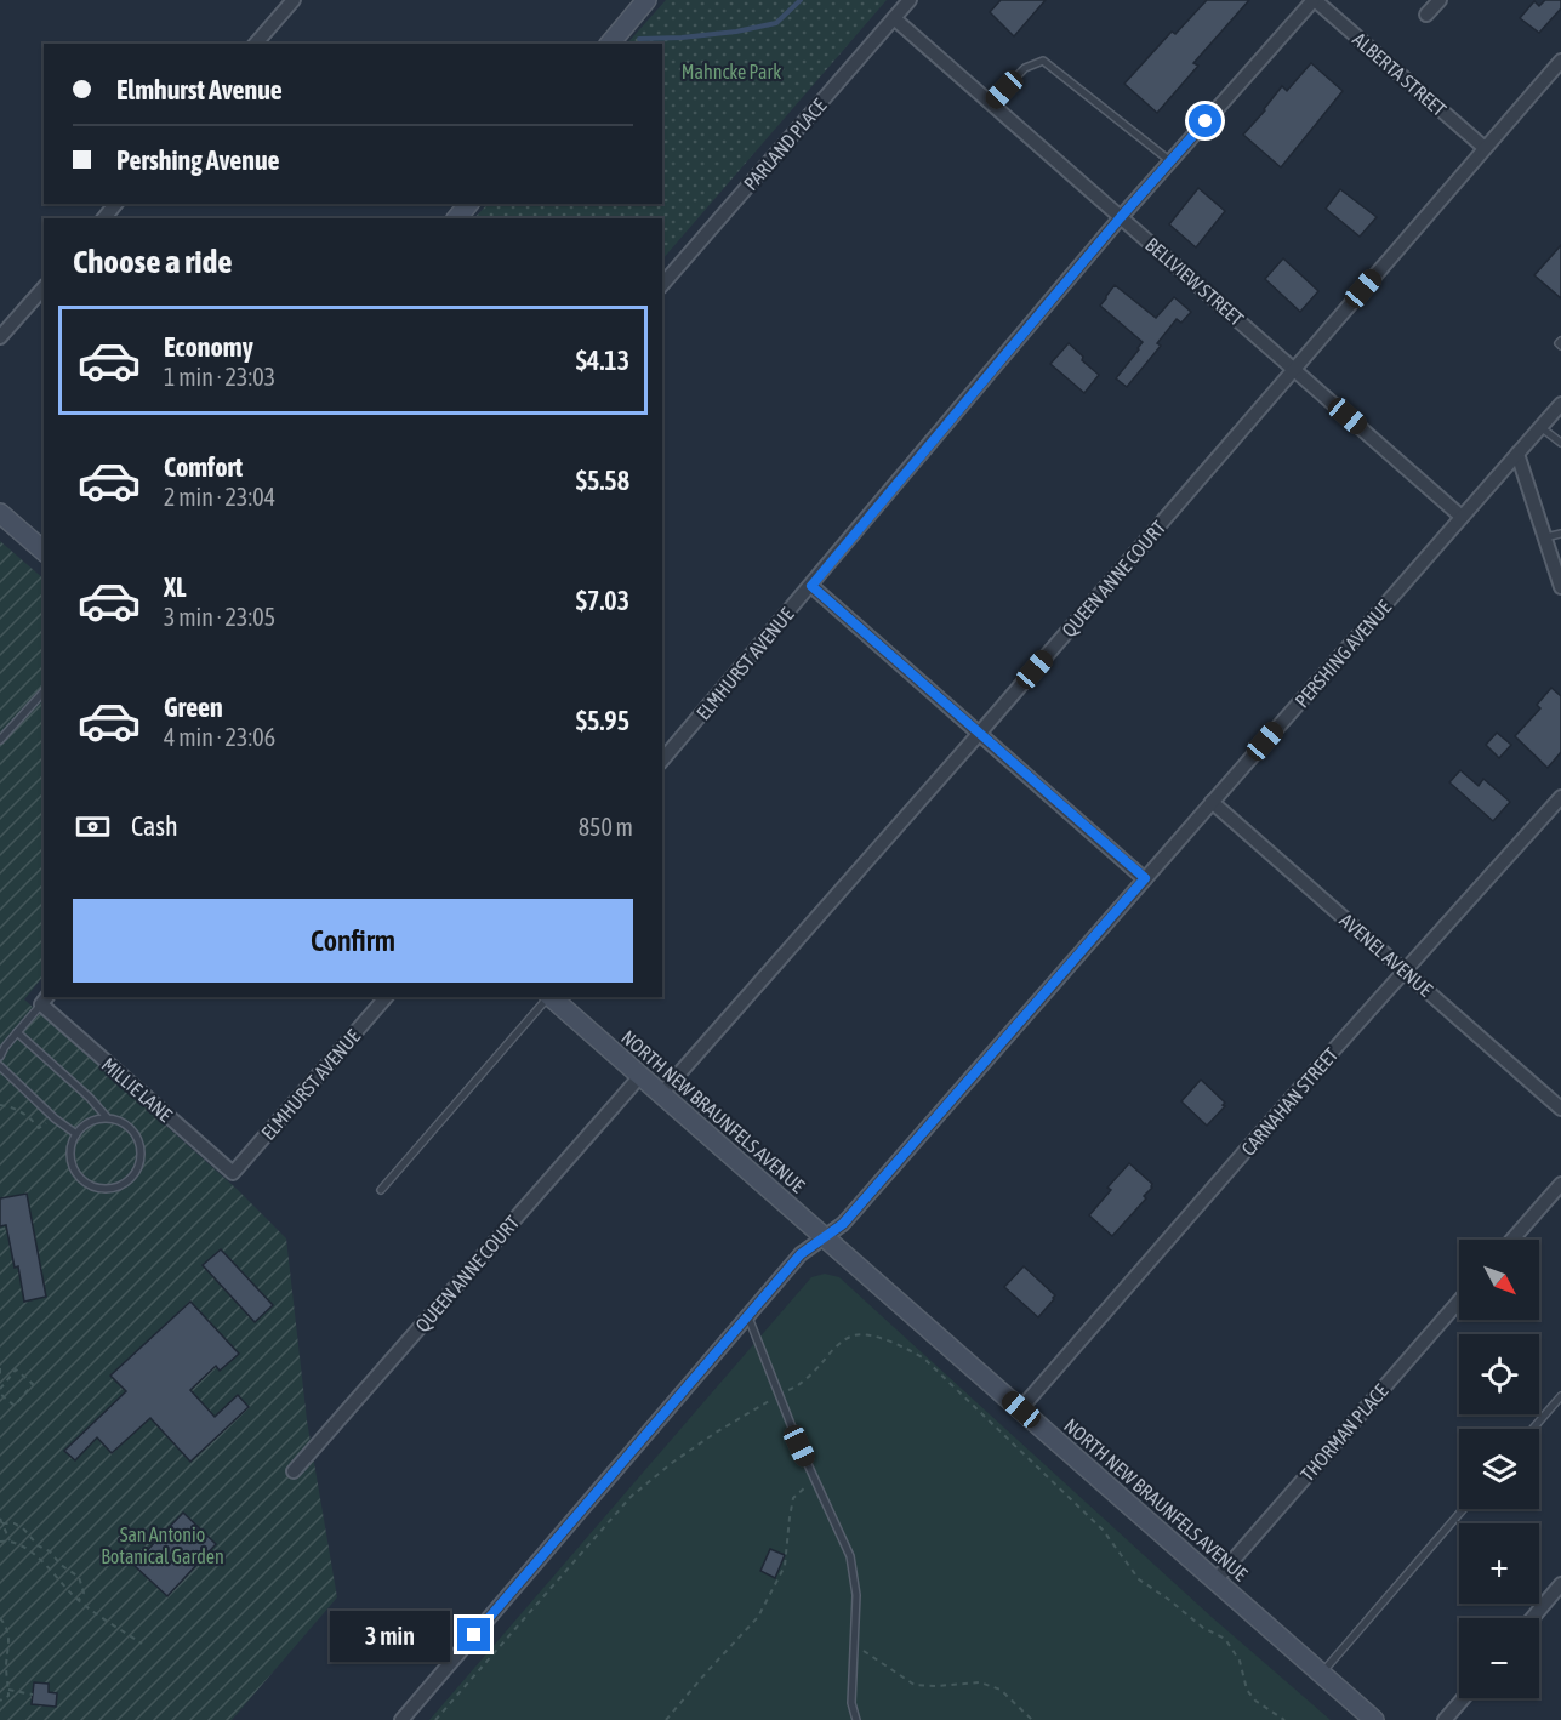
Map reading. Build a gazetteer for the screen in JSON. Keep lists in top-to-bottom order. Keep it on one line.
{"streets":{"street":["ALBERTA STREET","PARLAND PLACE","BELLVIEW STREET","QUEEN ANNE COURT","PERSHING AVENUE","ELMHURST AVENUE","AVENEL AVENUE","MILLIE LANE","CARNAHAN STREET","NORTH NEW BRAUNFELS AVENUE","THORMAN PLACE"]},"crossings":[["ALBERTA STREET","QUEEN ANNE COURT"],["ALBERTA STREET","ELMHURST AVENUE"],["PARLAND PLACE","BELLVIEW STREET"],["BELLVIEW STREET","QUEEN ANNE COURT"],["BELLVIEW STREET","PERSHING AVENUE"],["BELLVIEW STREET","ELMHURST AVENUE"],["QUEEN ANNE COURT","NORTH NEW BRAUNFELS AVENUE"],["PERSHING AVENUE","AVENEL AVENUE"],["PERSHING AVENUE","NORTH NEW BRAUNFELS AVENUE"],["ELMHURST AVENUE","MILLIE LANE"],["AVENEL AVENUE","CARNAHAN STREET"],["CARNAHAN STREET","NORTH NEW BRAUNFELS AVENUE"],["NORTH NEW BRAUNFELS AVENUE","THORMAN PLACE"]],"parks":["Mahncke Park","San Antonio Botanical Garden"],"north":"bottom right","page":{"banner":["Elmhurst Avenue","Pershing Avenue"],"heading":"Choose a ride","list":[{"name":"Economy","note":"1 min · 23:03","value":"$4.13"},{"name":"Comfort","note":"2 min · 23:04","value":"$5.58"},{"name":"XL","note":"3 min · 23:05","value":"$7.03"},{"name":"Green","note":"4 min · 23:06","value":"$5.95"}],"pay":["Cash","850 m"],"buttons":"Confirm","map_buttons":["+","−"],"bubble":"3 min"}}
